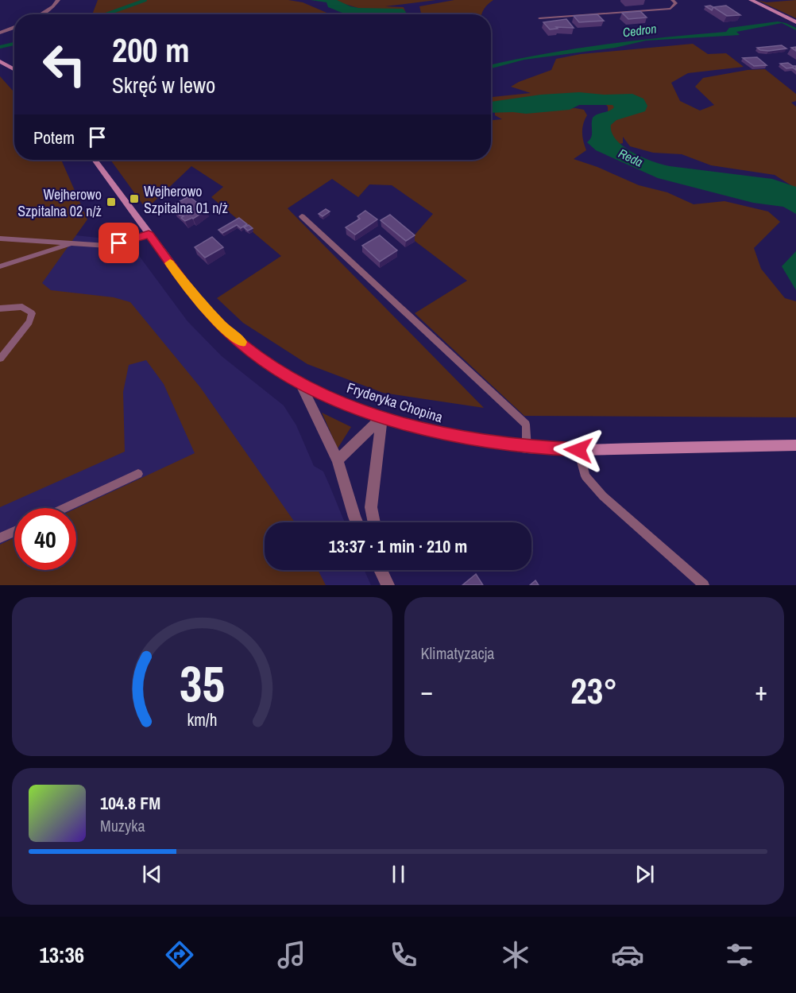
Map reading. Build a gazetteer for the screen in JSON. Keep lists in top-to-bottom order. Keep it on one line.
{"streets":{"street":["Fryderyka Chopina"]},"water":["Cedron","Reda"],"places":{"transit":["Wejherowo Szpitalna 01 n/ż","Wejherowo Szpitalna 02 n/ż"]},"page":{"turn":["200 m","Skręć w lewo"],"then":"Potem","limit":"40","trip":"13:37 · 1 min · 210 m","tile":"Klimatyzacja","heat":["−","23°","+"],"song":["104.8 FM","Muzyka"],"tabs":"13:36","gauge":["35","km/h"]}}
